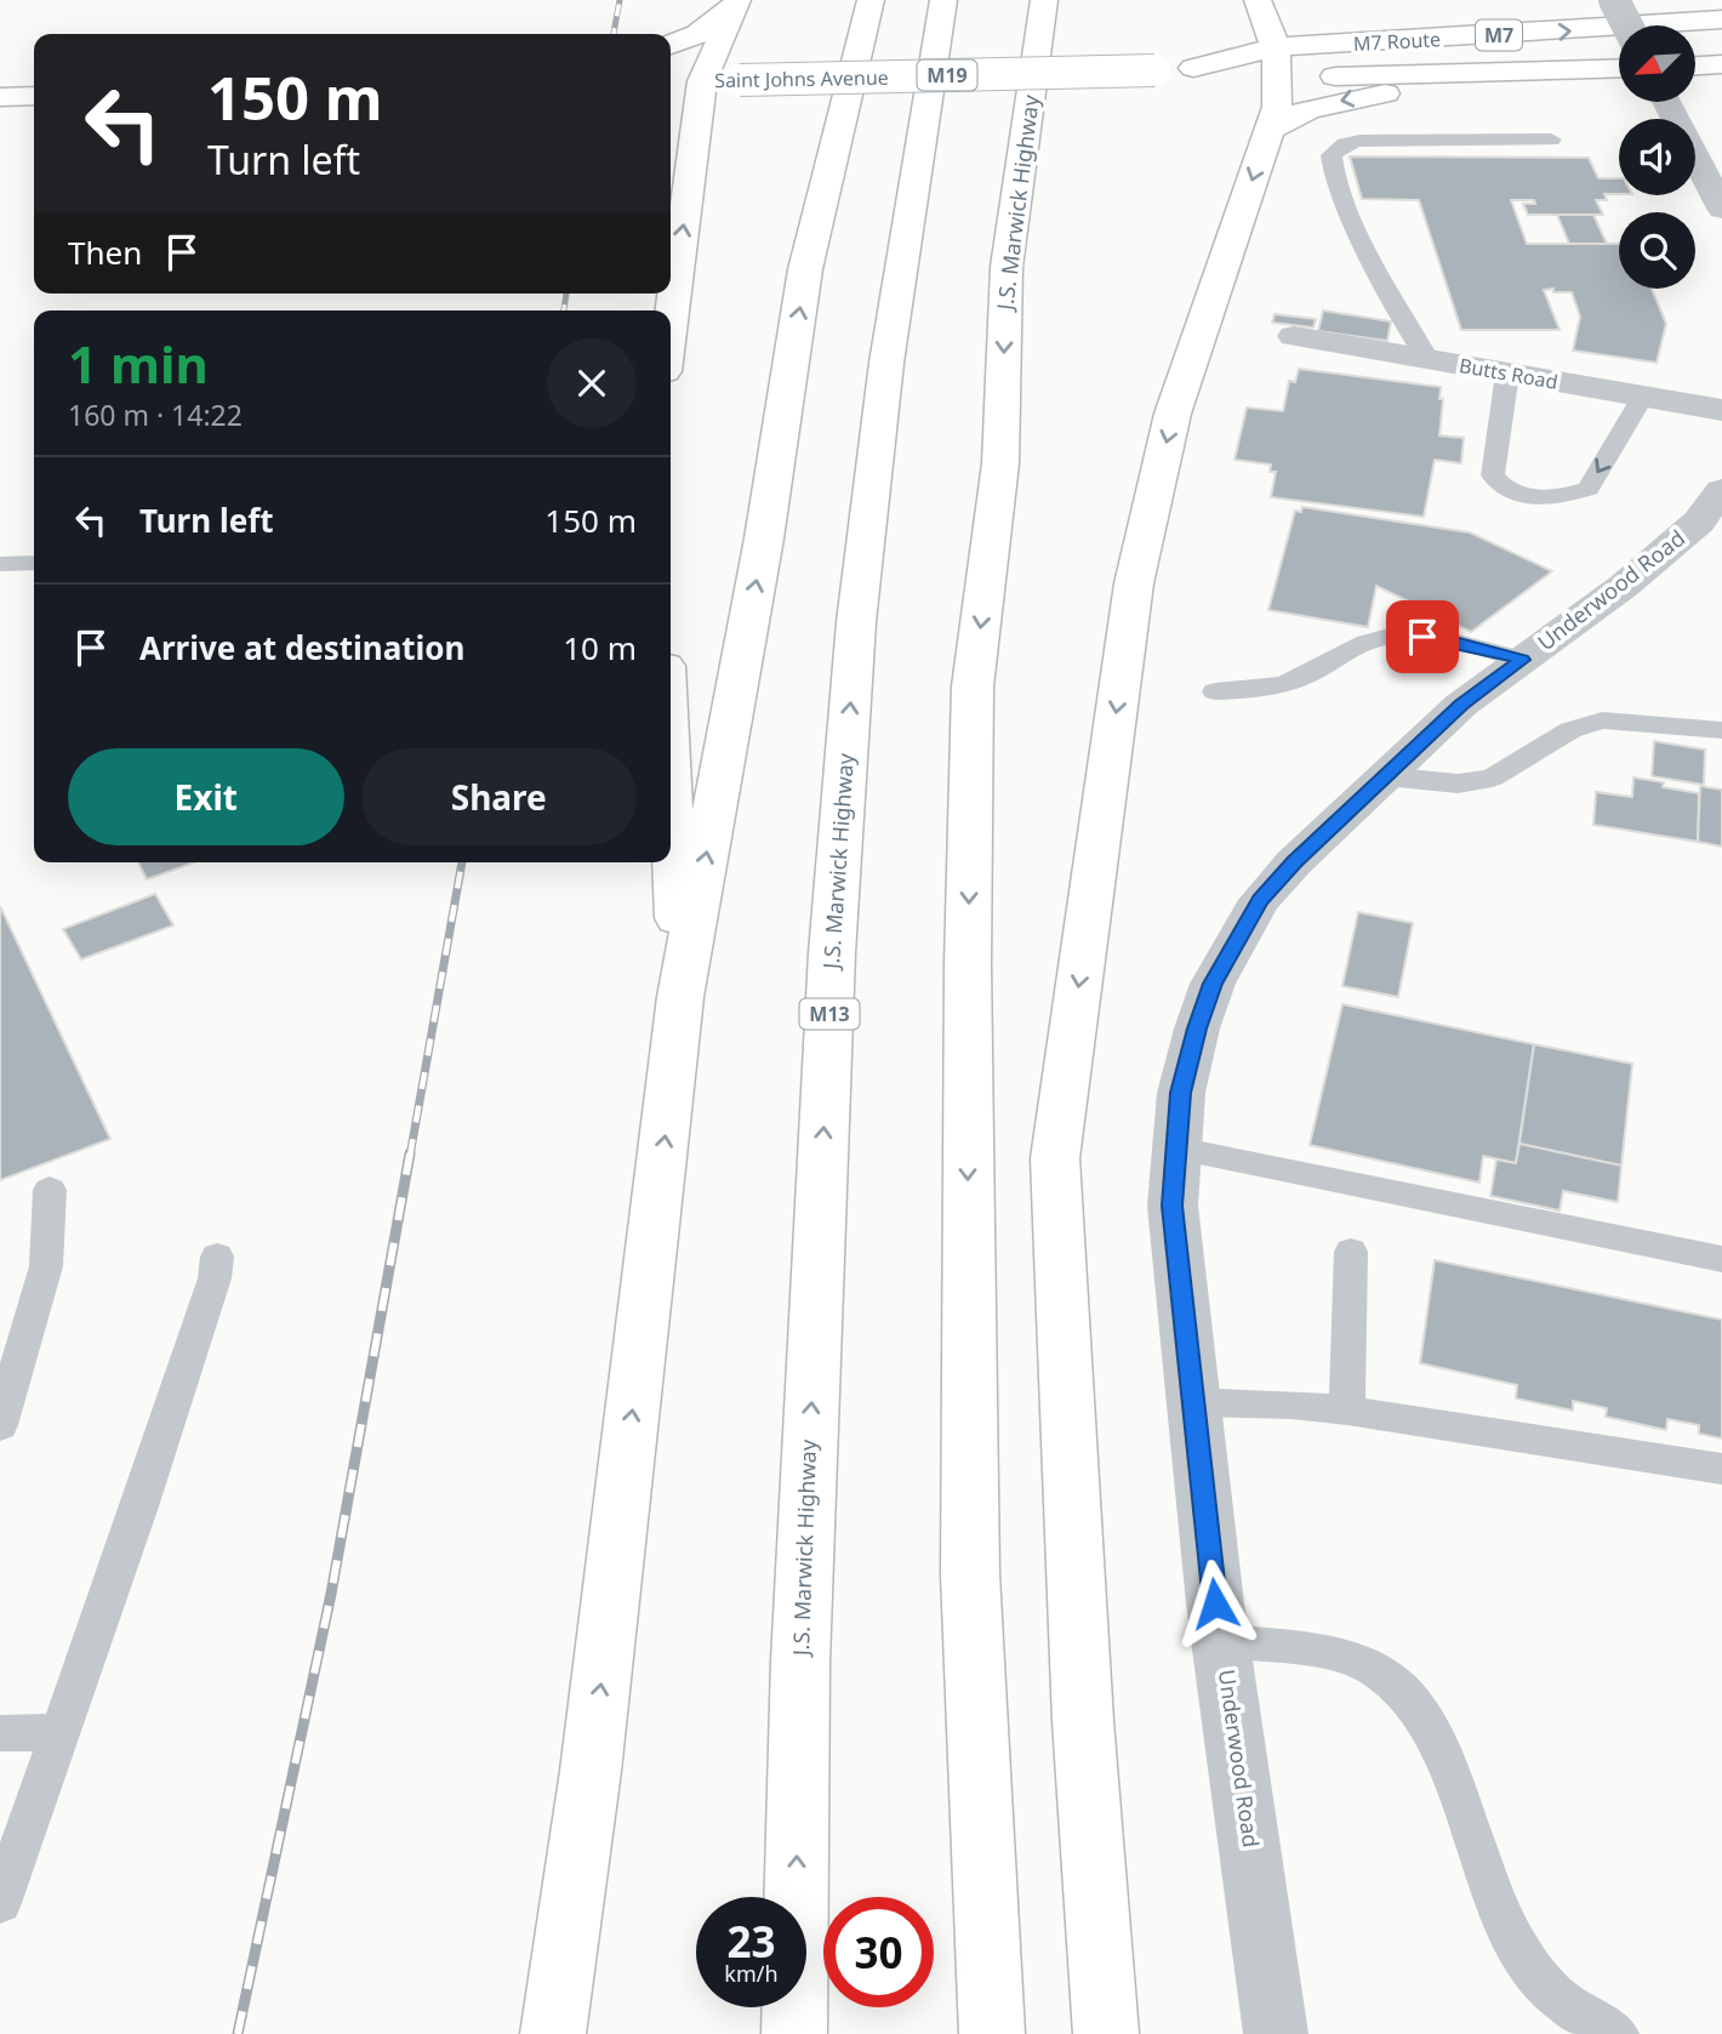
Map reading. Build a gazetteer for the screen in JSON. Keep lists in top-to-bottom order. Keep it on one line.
{"streets":{"highway":["M7","M7 Route","M19","Saint Johns Avenue","J.S. Marwick Highway","M13"],"street":["Butts Road","Underwood Road"]},"crossings":[["M7 Route","Saint Johns Avenue"]],"north":"bottom left","page":{"turn":["150 m","Turn left"],"then":"Then","heading":["1 min","160 m · 14:22"],"list":[{"name":"Turn left","value":"150 m"},{"name":"Arrive at destination","value":"10 m"}],"buttons":["Exit","Share"],"speed":"23 km/h","limit":"30"}}
